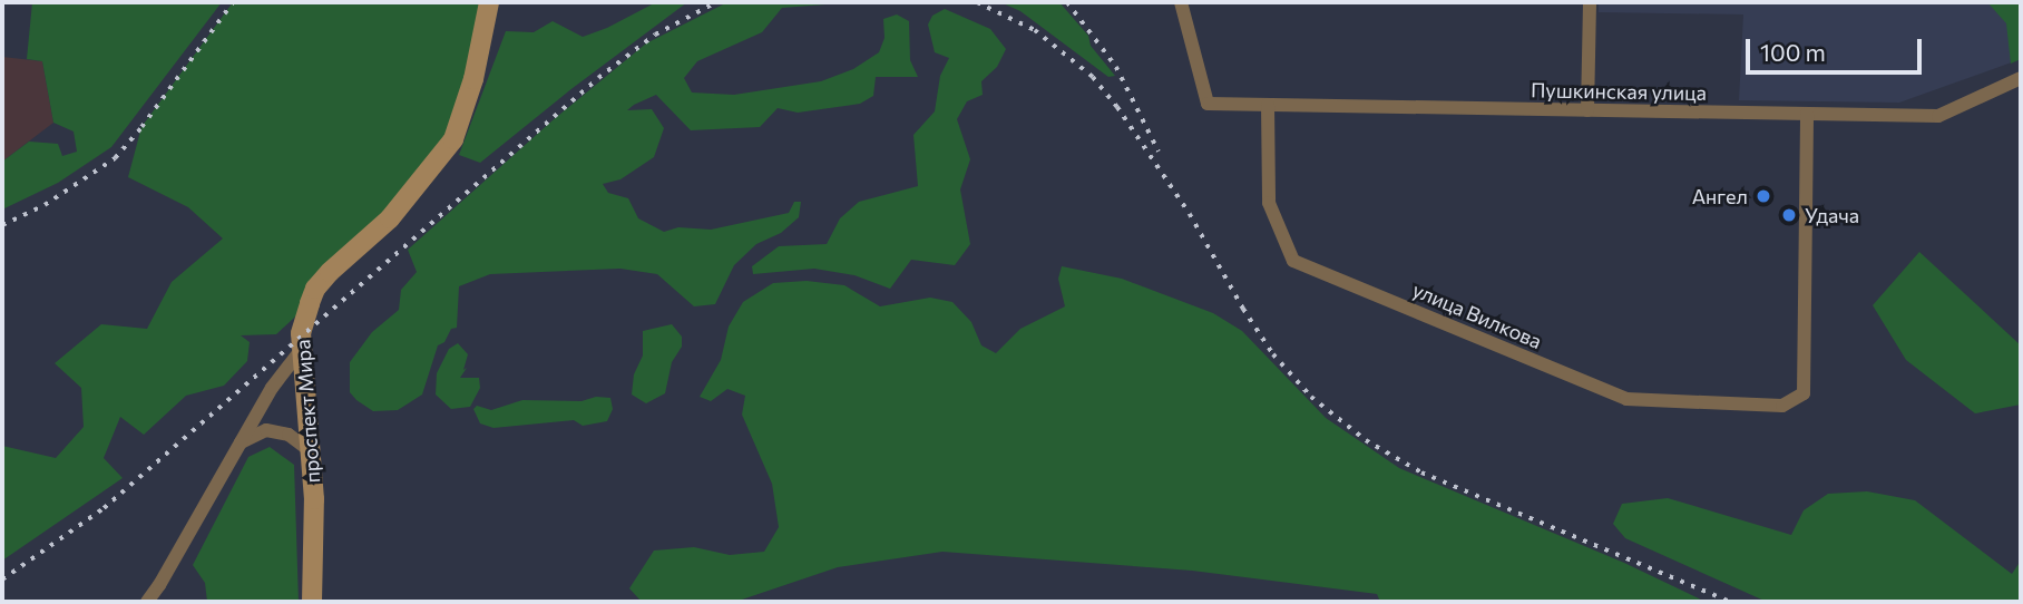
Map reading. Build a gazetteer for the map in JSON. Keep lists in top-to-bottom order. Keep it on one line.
{"streets":{"main road":["проспект Мира"],"street":["Пушкинская улица","улица Вилкова"]},"crossings":[["Пушкинская улица","улица Вилкова"]],"places":["Ангел","Удача"],"scale_bar":"100 m"}
